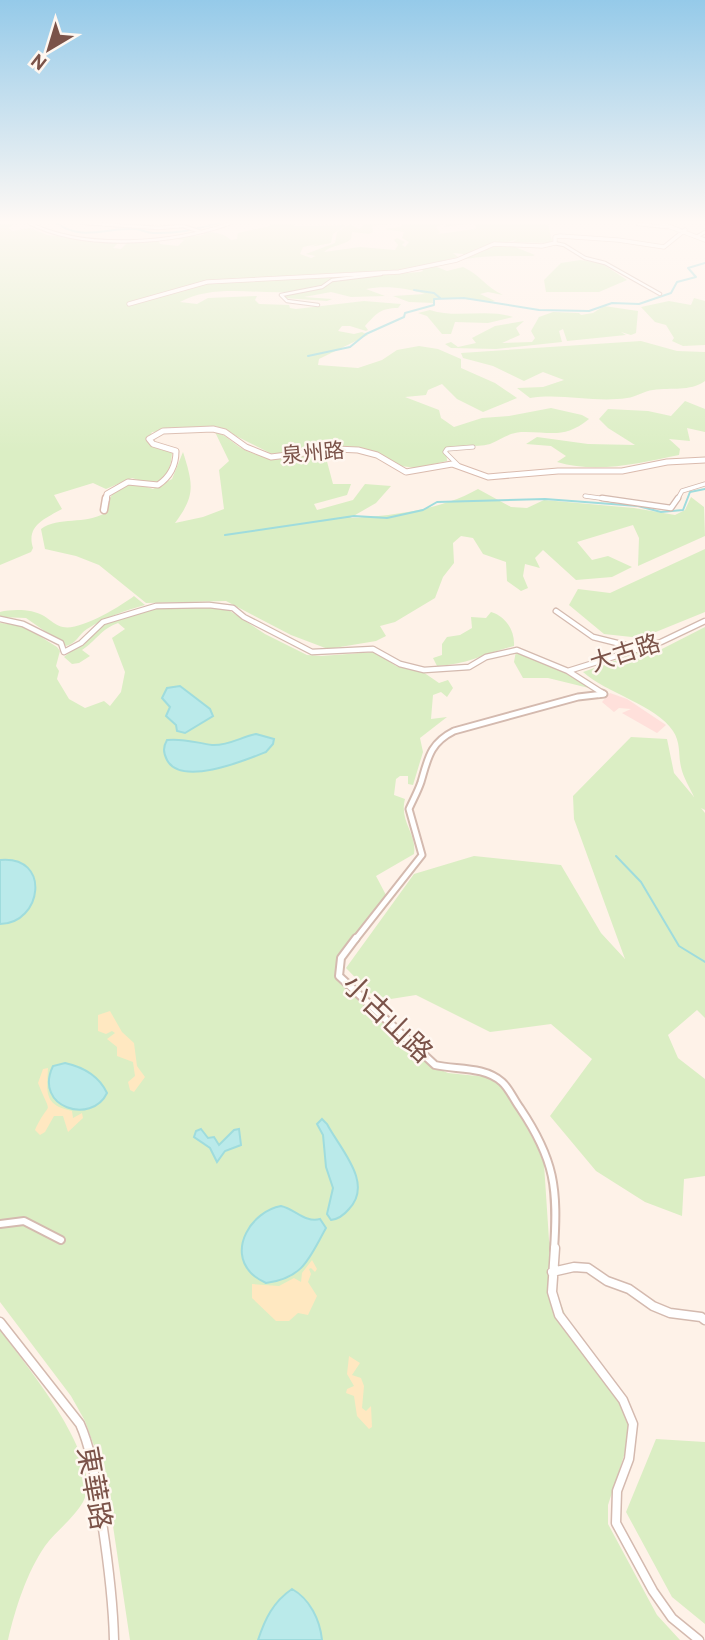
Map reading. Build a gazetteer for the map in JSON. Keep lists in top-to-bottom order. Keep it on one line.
{"streets":{"street":["泉州路","大古路","小古山路","東華路"]},"crossings":[["大古路","小古山路"]],"north":"bottom left"}
